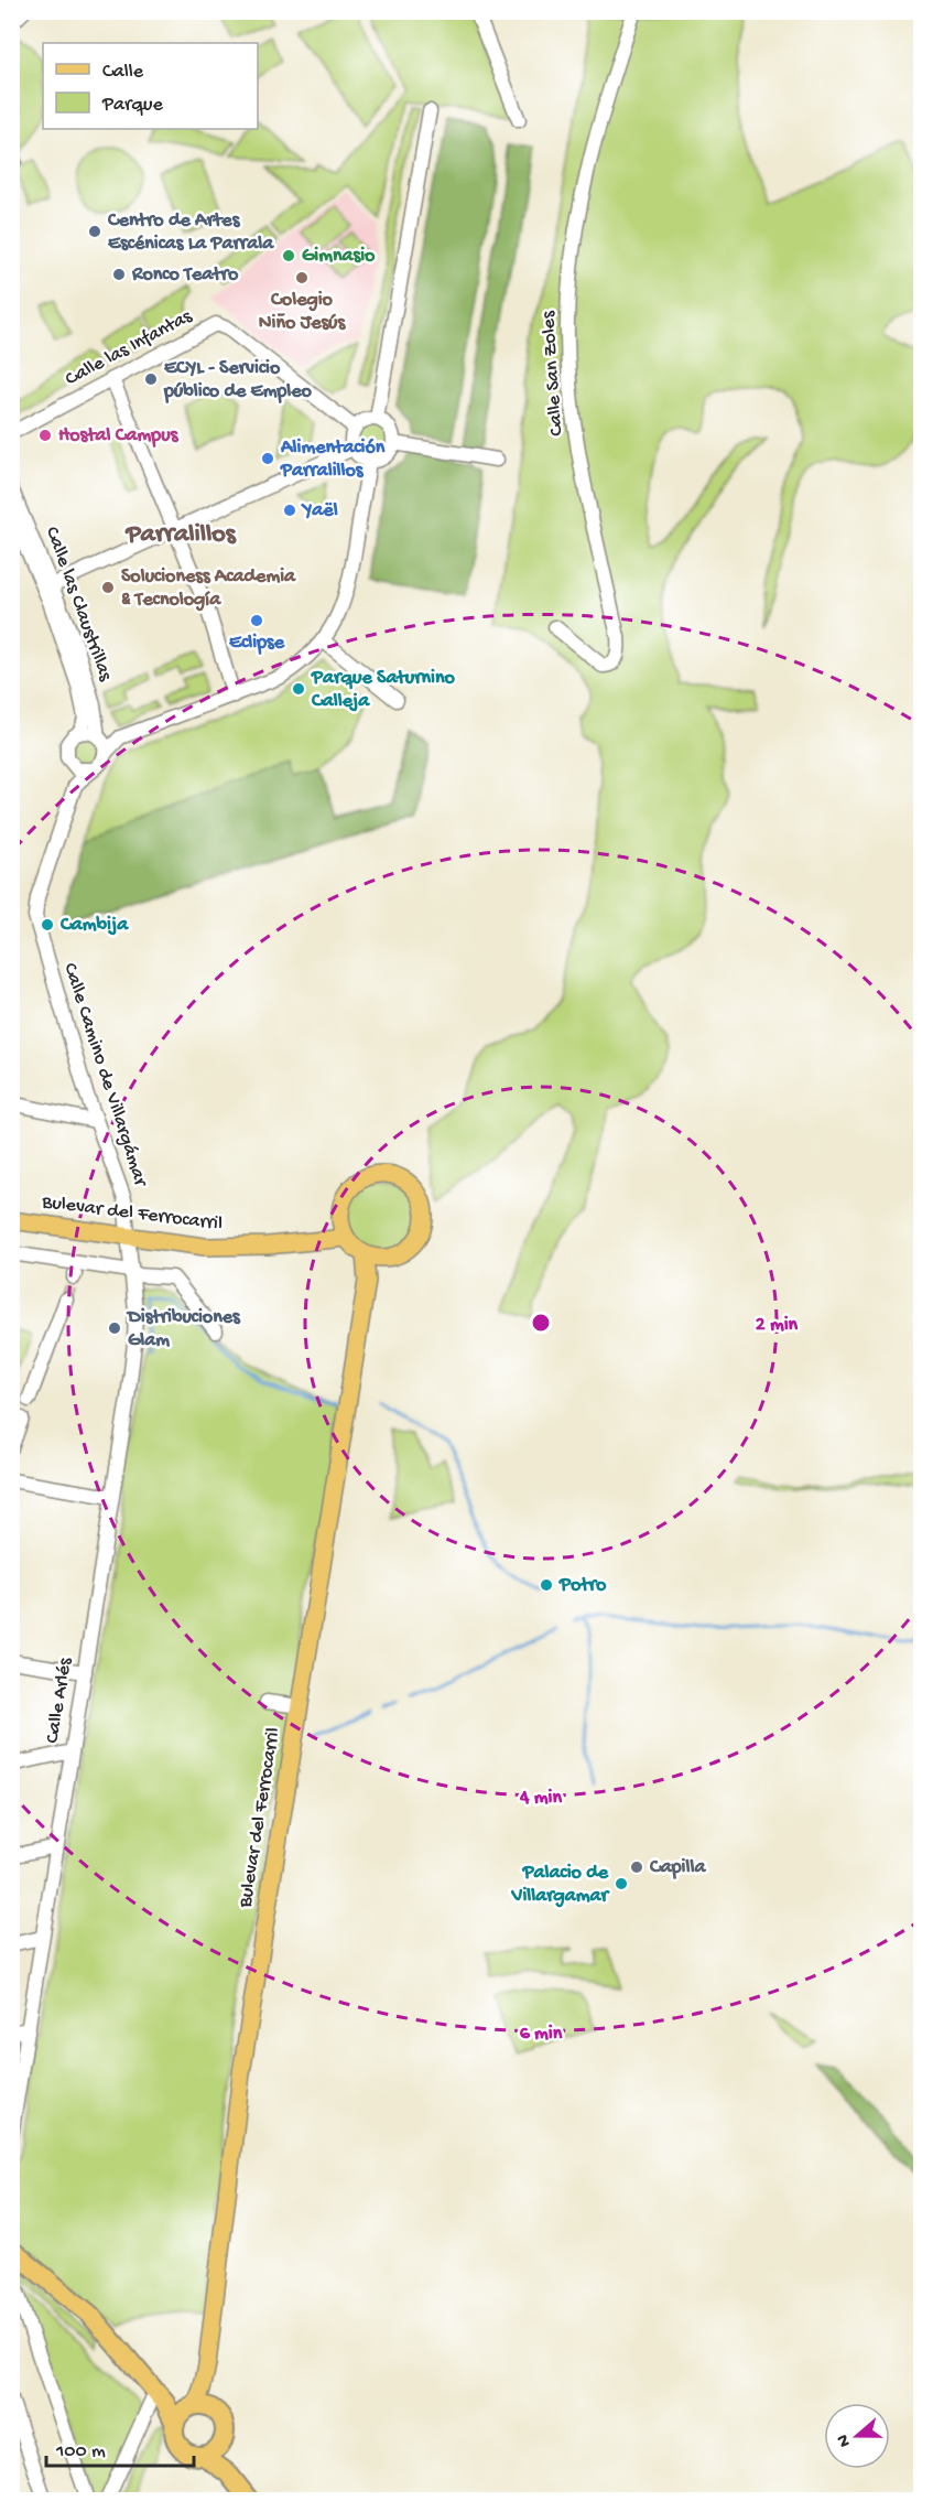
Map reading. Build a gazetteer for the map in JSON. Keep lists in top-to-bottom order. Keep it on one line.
{"streets":{"main road":["Bulevar del Ferrocarril"],"street":["Calle las Infantas","Calle San Zoles","Calle las Claustrillas","Calle Camino de Villargámar","Calle Arlés"]},"crossings":[["Calle las Claustrillas","Calle Camino de Villargámar"],["Calle Camino de Villargámar","Bulevar del Ferrocarril"],["Calle Camino de Villargámar","Calle Arlés"]],"districts":["Parralillos"],"places":["Centro de Artes Escénicas La Parrala","Gimnasio","Ronco Teatro","Colegio Niño Jesús","ECYL - Servicio público de Empleo","Hostal Campus","Alimentación Parralillos","Yaël","Solucioness Academia & Tecnología","Eclipse","Parque Saturnino Calleja","Cambija","Distribuciones Glam","Potro","Capilla","Palacio de Villargamar"],"legend":["Calle","Parque"],"scale_bar":"100 m","north":"left","rings":["2 min","4 min","6 min"]}
